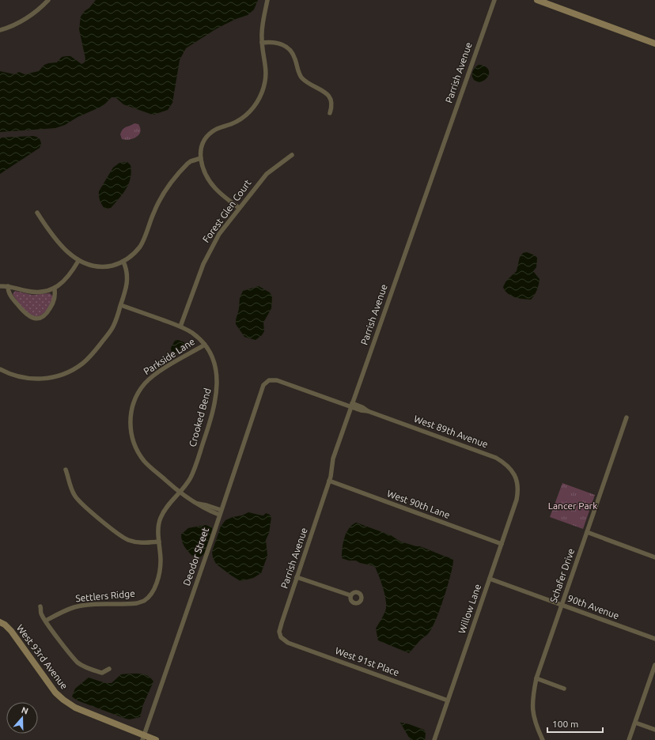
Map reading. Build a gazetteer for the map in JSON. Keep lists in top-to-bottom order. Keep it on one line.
{"streets":{"street":["Parrish Avenue","Forest Glen Court","Parkside Lane","Crooked Bend","West 89th Avenue","West 90th Lane","Deodor Street","Schafer Drive","Settlers Ridge","90th Avenue","Willow Lane","West 93rd Avenue","West 91st Place"]},"crossings":[["Parrish Avenue","West 89th Avenue"],["Parrish Avenue","West 90th Lane"],["Parrish Avenue","West 91st Place"],["Forest Glen Court","Crooked Bend"],["Parkside Lane","Crooked Bend"],["Parkside Lane","Deodor Street"],["Crooked Bend","Settlers Ridge"],["West 89th Avenue","Deodor Street"],["West 89th Avenue","Willow Lane"],["West 90th Lane","Willow Lane"],["Deodor Street","West 93rd Avenue"],["Schafer Drive","90th Avenue"],["90th Avenue","Willow Lane"],["Willow Lane","West 91st Place"]],"parks":["Lancer Park"],"scale_bar":"100 m","north":"top"}
